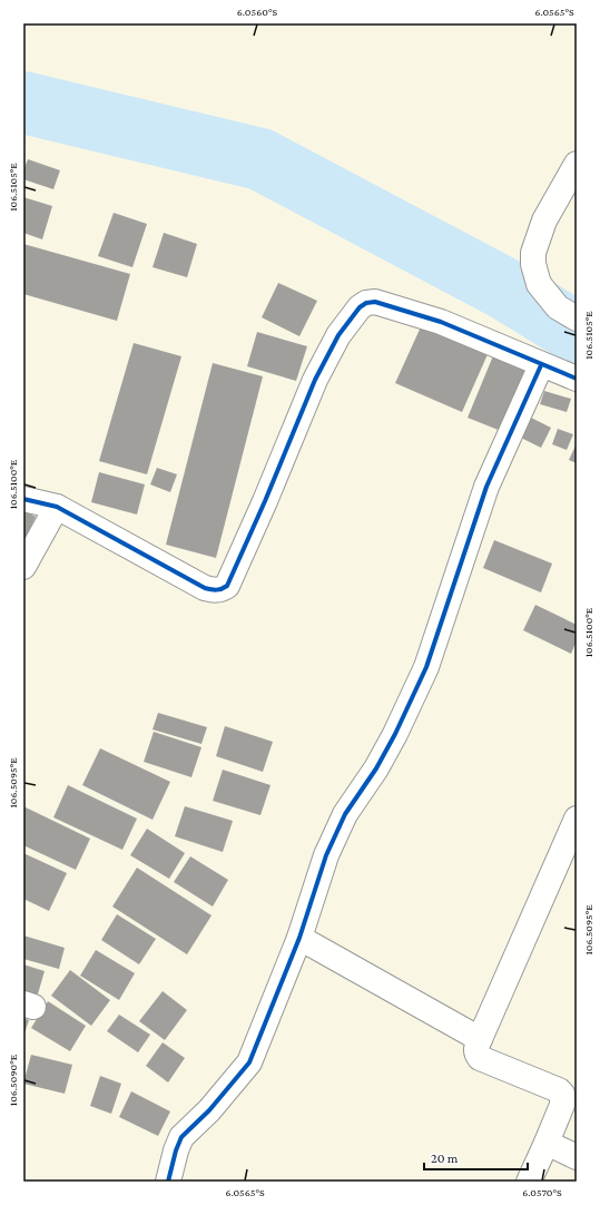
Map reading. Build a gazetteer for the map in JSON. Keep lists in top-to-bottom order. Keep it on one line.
{"scale_bar":"20 m","coordinates":["6.0560°S","6.0565°S","106.5105°E","106.5100°E","106.5095°E","106.5090°E","6.0570°S"]}
